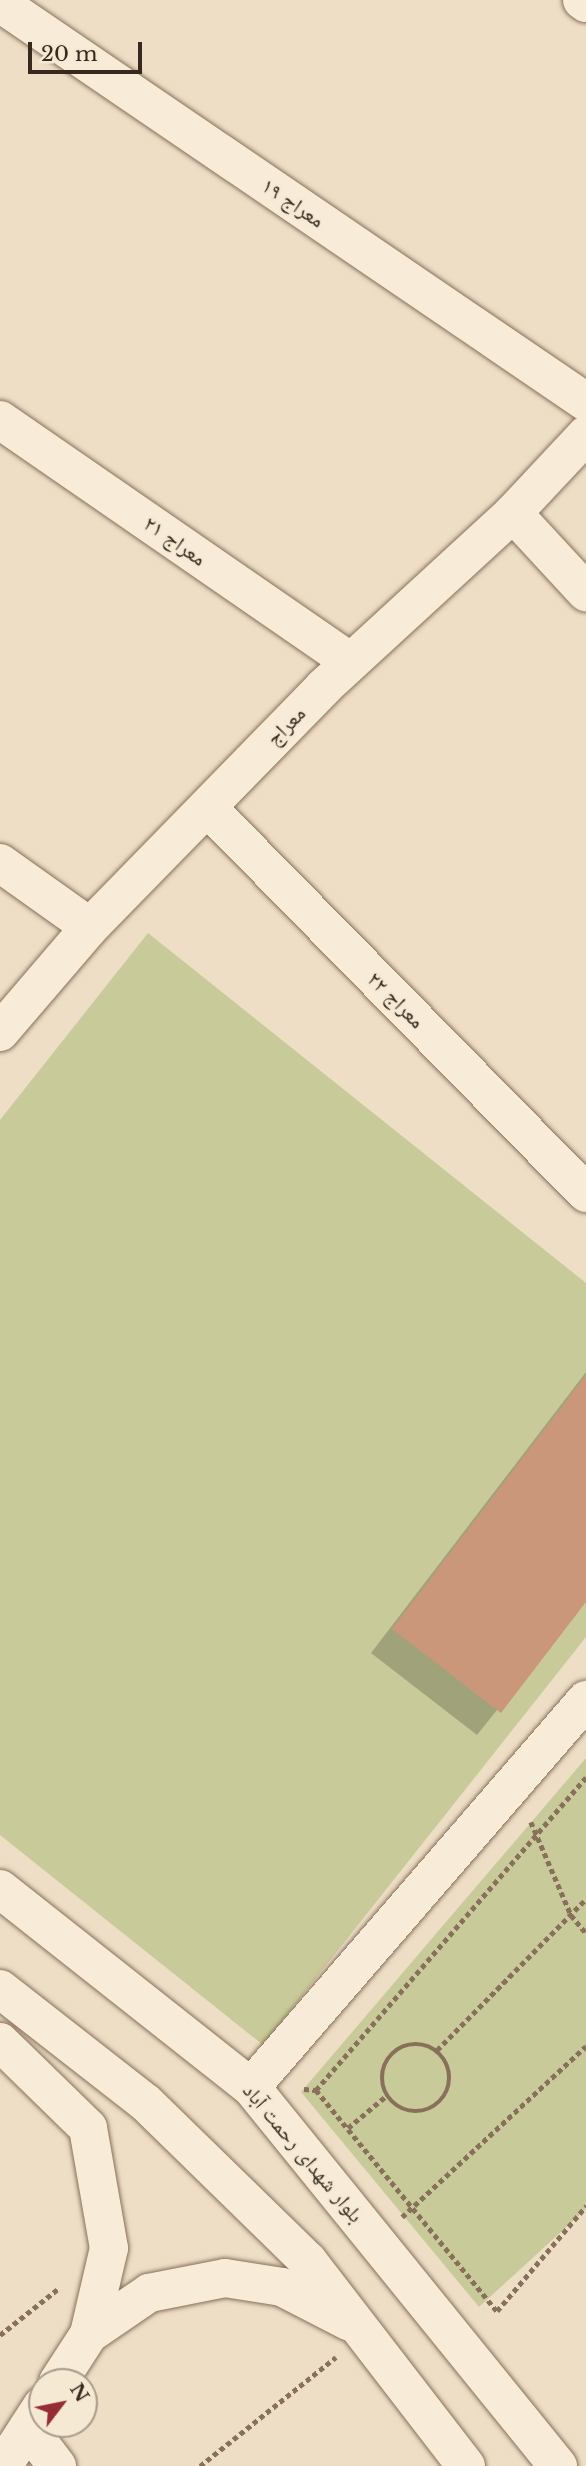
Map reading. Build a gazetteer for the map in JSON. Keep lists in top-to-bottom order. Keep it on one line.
{"streets":{"street":["معراج ۱۹","معراج ۲۱","معراج","معراج ۲۲","بلوار شهدای رحمت آباد"]},"crossings":[["معراج ۲۱","معراج"],["معراج","معراج ۲۲"]],"scale_bar":"20 m","north":"top right"}
